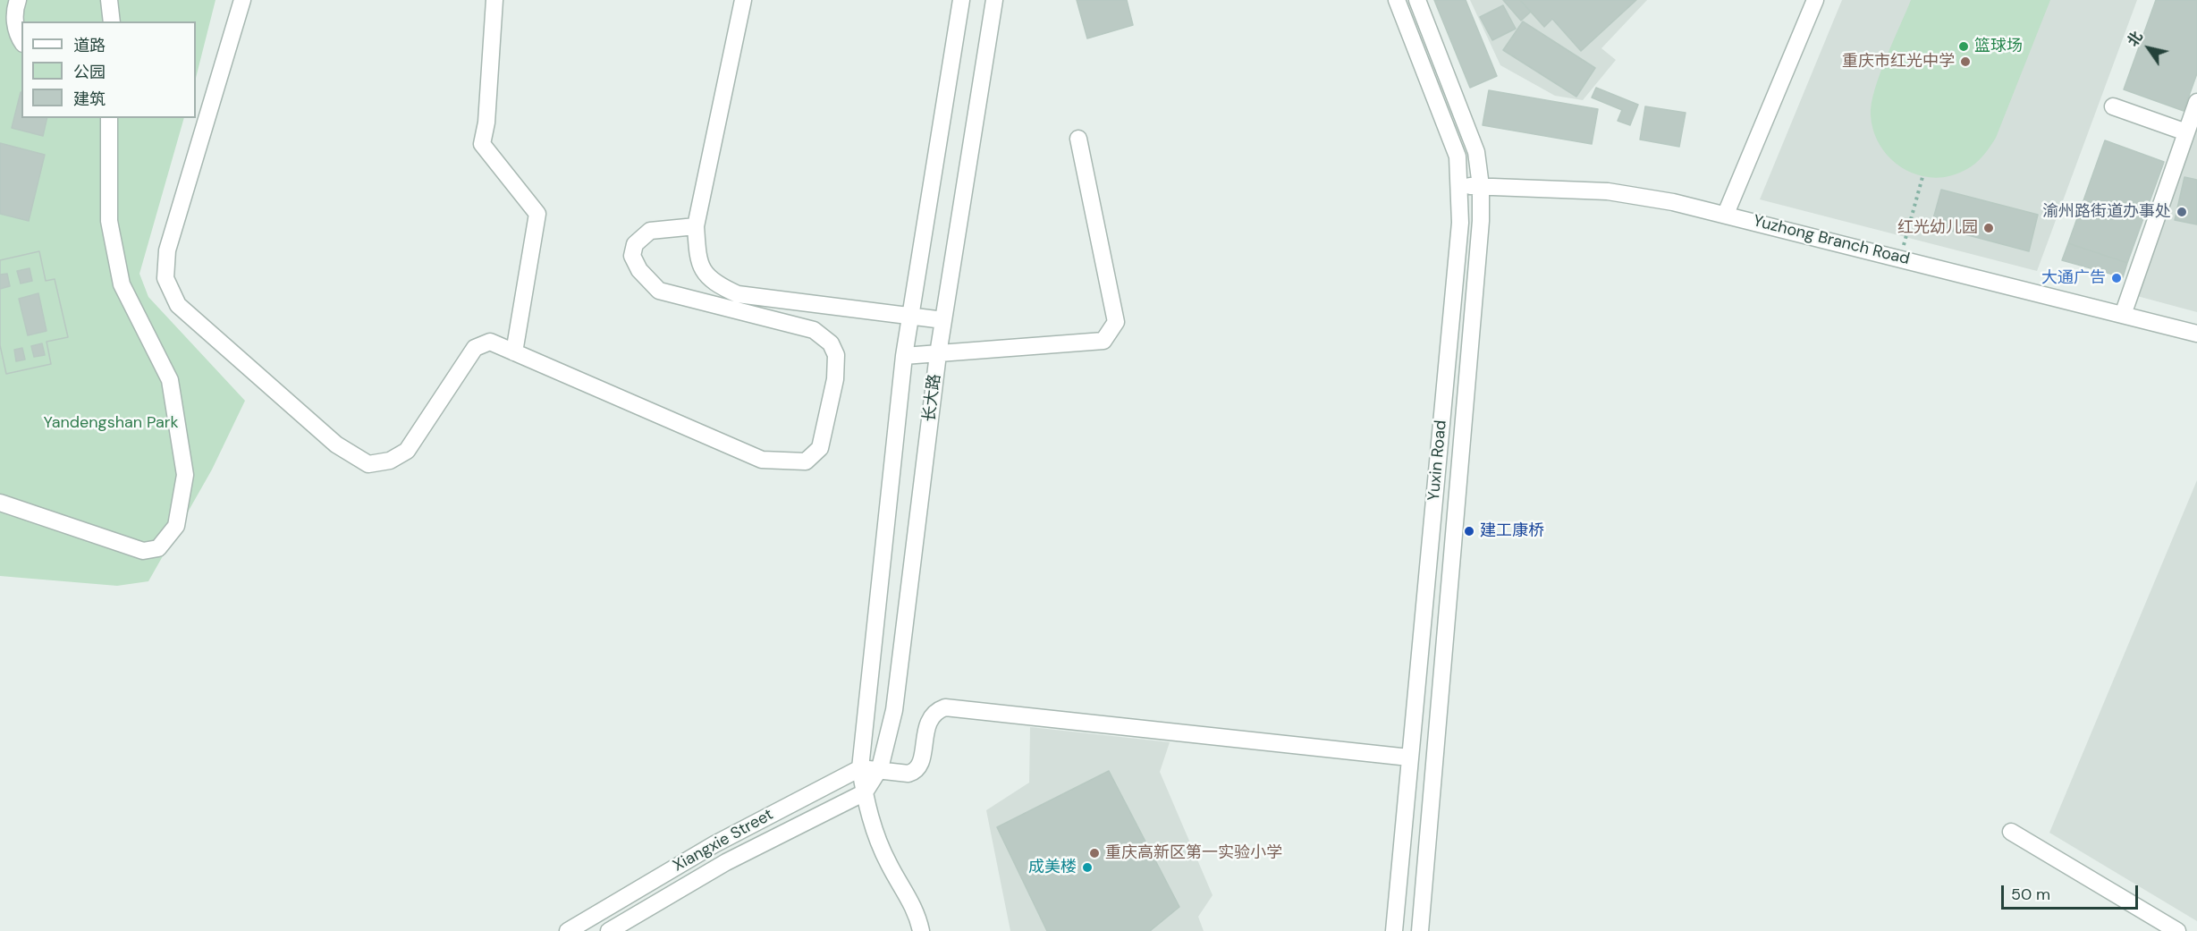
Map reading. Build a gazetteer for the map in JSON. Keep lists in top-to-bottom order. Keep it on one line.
{"streets":{"street":["Yuzhong Branch Road","长大路","Yuxin Road","Xiangxie Street"]},"crossings":[["Yuzhong Branch Road","Yuxin Road"],["长大路","Xiangxie Street"]],"parks":["Yandengshan Park"],"places":["篮球场","重庆市红光中学","渝州路街道办事处","红光幼儿园","大通广告","建工康桥","重庆高新区第一实验小学","成美楼"],"legend":["道路","公园","建筑"],"scale_bar":"50 m","north":"top left"}
